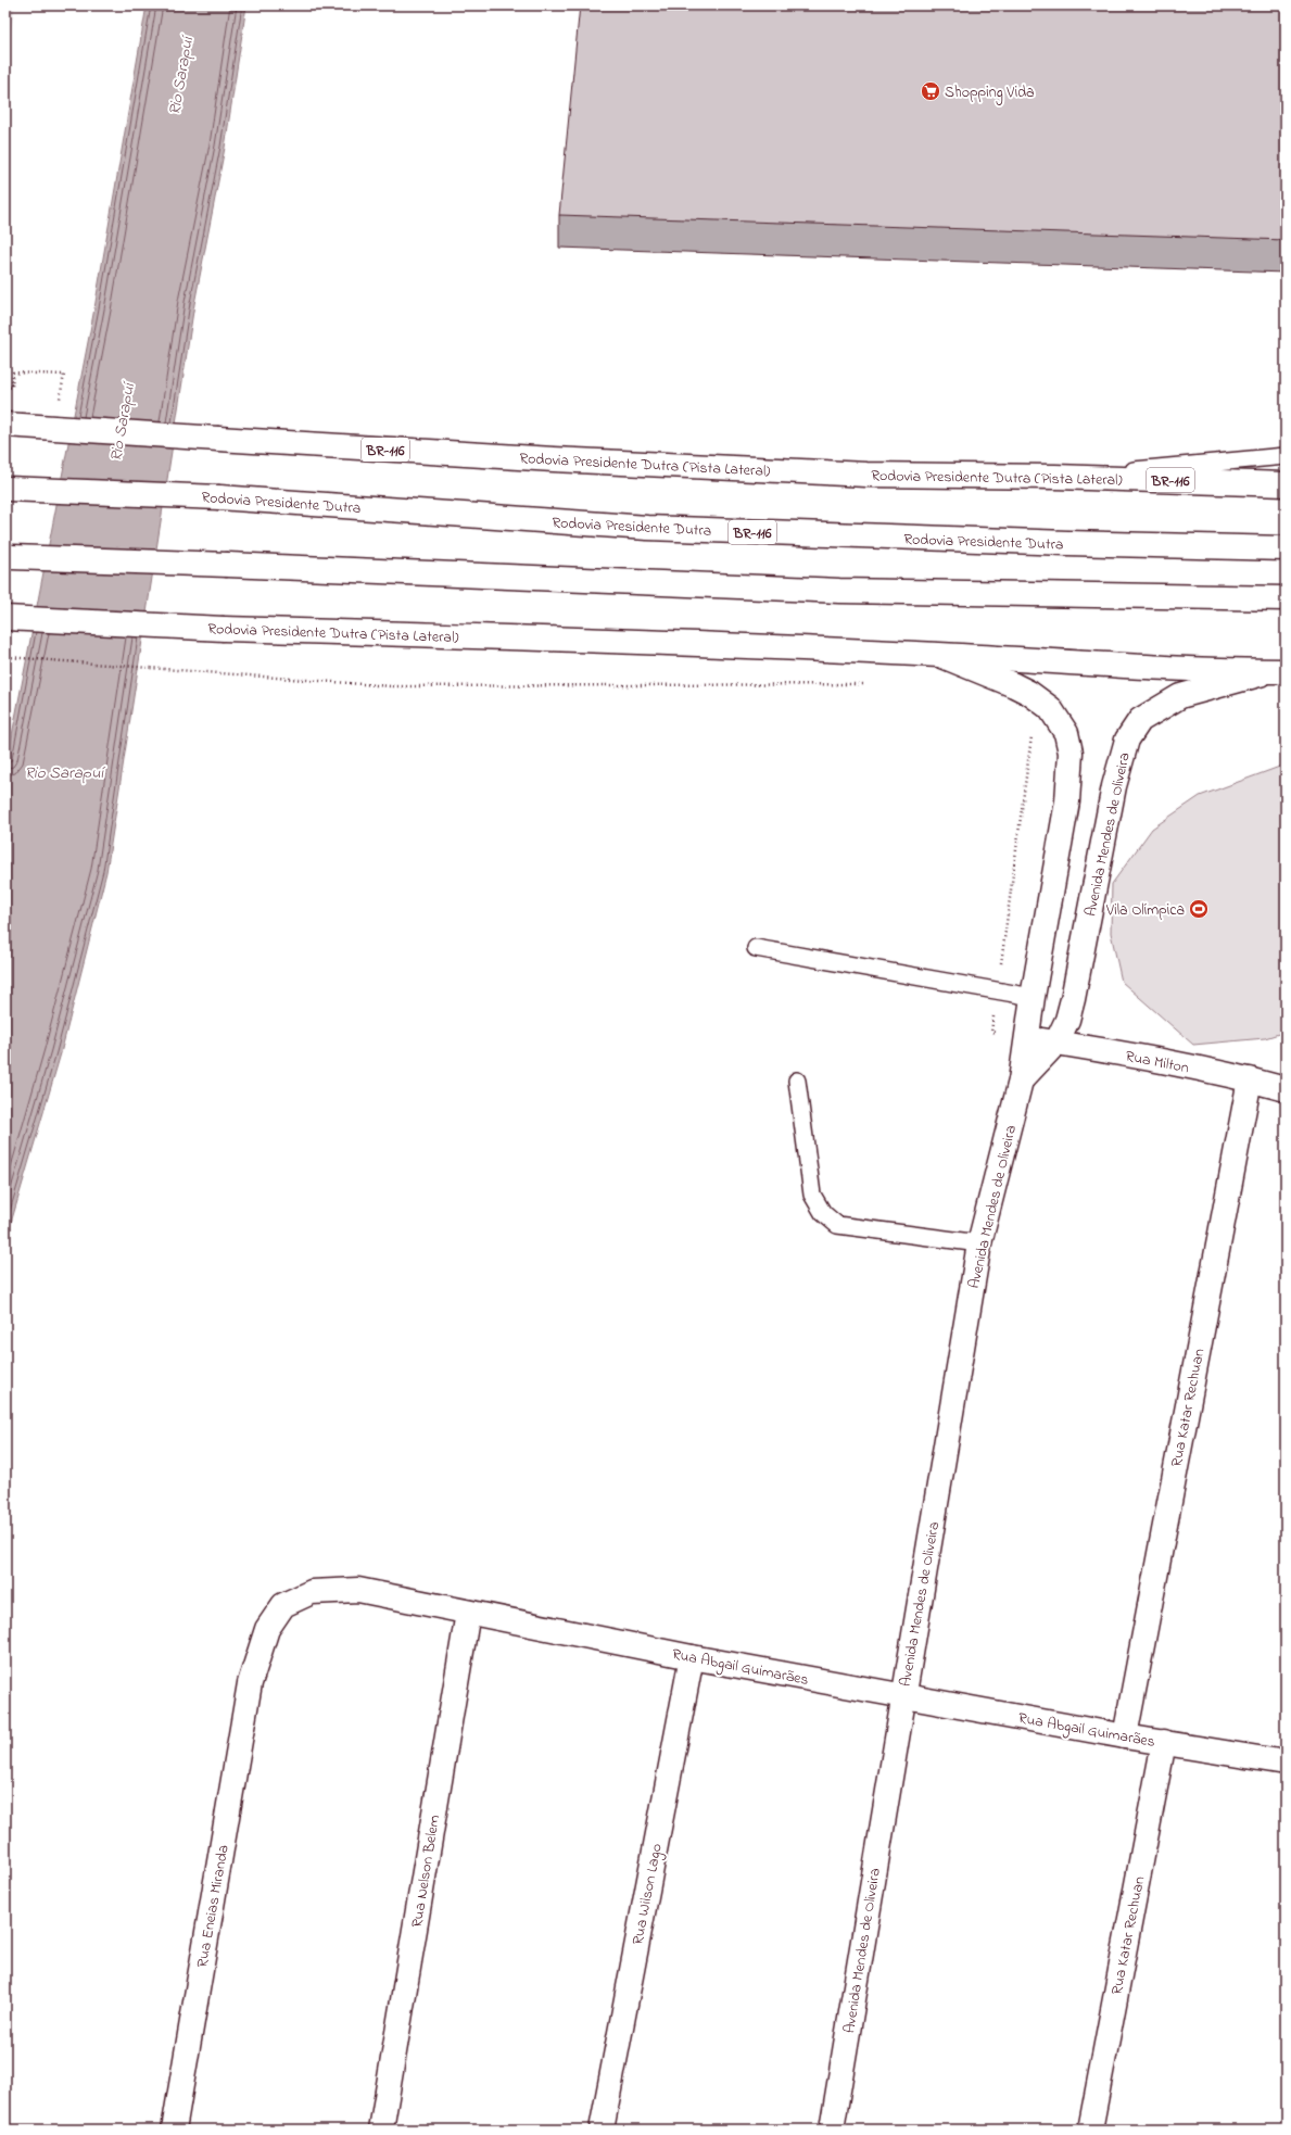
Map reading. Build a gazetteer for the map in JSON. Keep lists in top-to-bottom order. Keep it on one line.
{"streets":{"main road":["BR-116","Rodovia Presidente Dutra (Pista Lateral)","Rodovia Presidente Dutra","Avenida Mendes de Oliveira","Rua Milton","Rua Katar Rechuan","Rua Abgail Guimarães","Rua Nelson Belem","Rua Wilson Lago","Rua Eneias Miranda"]},"crossings":[["Rodovia Presidente Dutra (Pista Lateral)","Avenida Mendes de Oliveira"],["Avenida Mendes de Oliveira","Rua Milton"],["Avenida Mendes de Oliveira","Rua Abgail Guimarães"],["Rua Milton","Rua Katar Rechuan"],["Rua Katar Rechuan","Rua Abgail Guimarães"],["Rua Abgail Guimarães","Rua Nelson Belem"],["Rua Abgail Guimarães","Rua Wilson Lago"],["Rua Abgail Guimarães","Rua Eneias Miranda"]],"water":["Rio Sarapuí"],"places":{"supermarket":["Shopping Vida"],"sports":["Vila Olímpica"]}}
